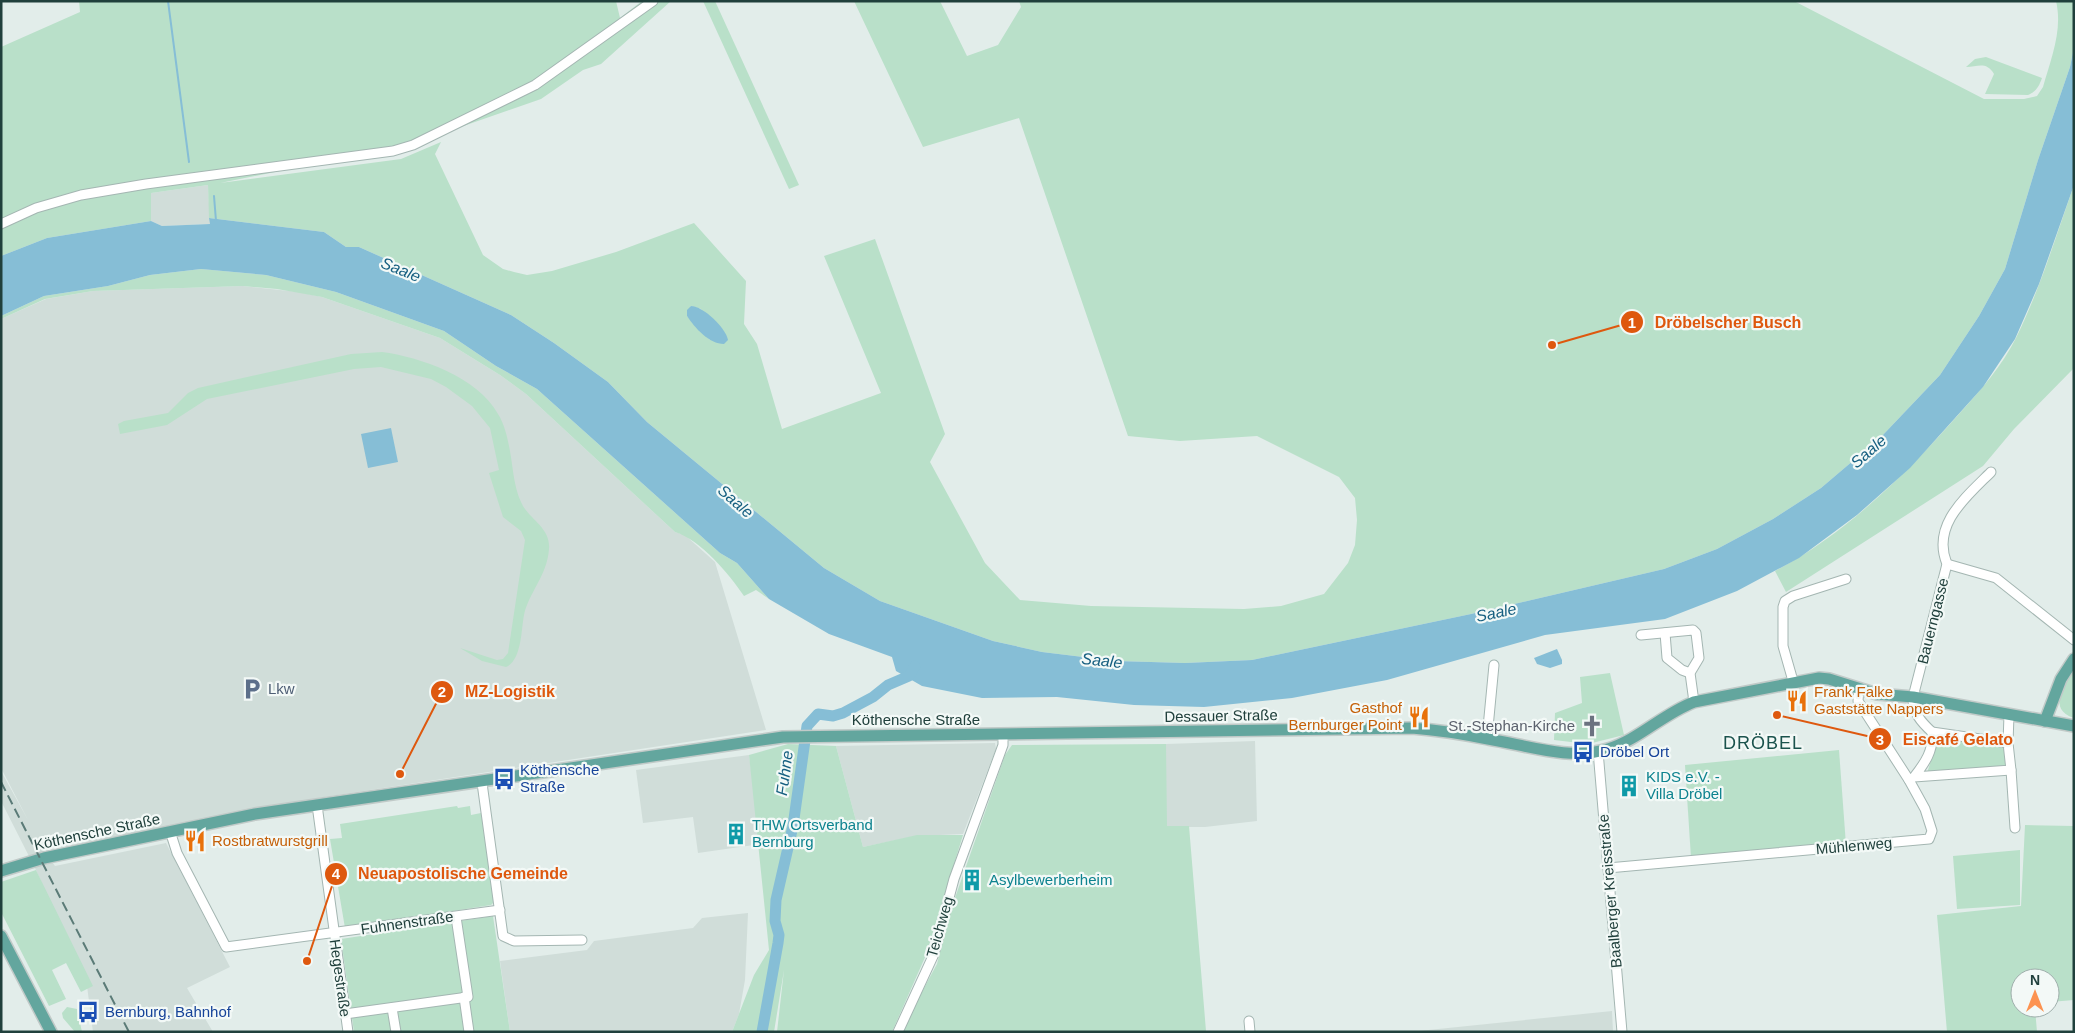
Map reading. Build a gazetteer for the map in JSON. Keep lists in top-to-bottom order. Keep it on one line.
{"streets":{"main road":["Dessauer Straße","Köthensche Straße"],"street":["Bauerngasse","Mühlenweg","Baalberger Kreisstraße","Fuhnenstraße","Teichweg","Hegestraße"]},"crossings":[["Bauerngasse","Dessauer Straße"],["Dessauer Straße","Köthensche Straße"],["Dessauer Straße","Mühlenweg"],["Dessauer Straße","Baalberger Kreisstraße"],["Dessauer Straße","Teichweg"],["Köthensche Straße","Fuhnenstraße"],["Köthensche Straße","Teichweg"],["Köthensche Straße","Hegestraße"],["Mühlenweg","Baalberger Kreisstraße"],["Fuhnenstraße","Hegestraße"]],"districts":["DRÖBEL"],"water":["Saale","Fuhne"],"places":{"other":["Dröbelscher Busch","Eiscafé Gelato","MZ-Logistik","Neuapostolische Gemeinde"],"parking":["Lkw"],"restaurant":["Frank Falke Gaststätte Nappers","Gasthof Bernburger Point","Rostbratwurstgrill"],"church":["St.-Stephan-Kirche"],"bus stop":["Dröbel Ort","Köthensche Straße","Bernburg, Bahnhof"],"building":["KIDS e.V. - Villa Dröbel","THW Ortsverband Bernburg","Asylbewerberheim"]},"north":"top"}
